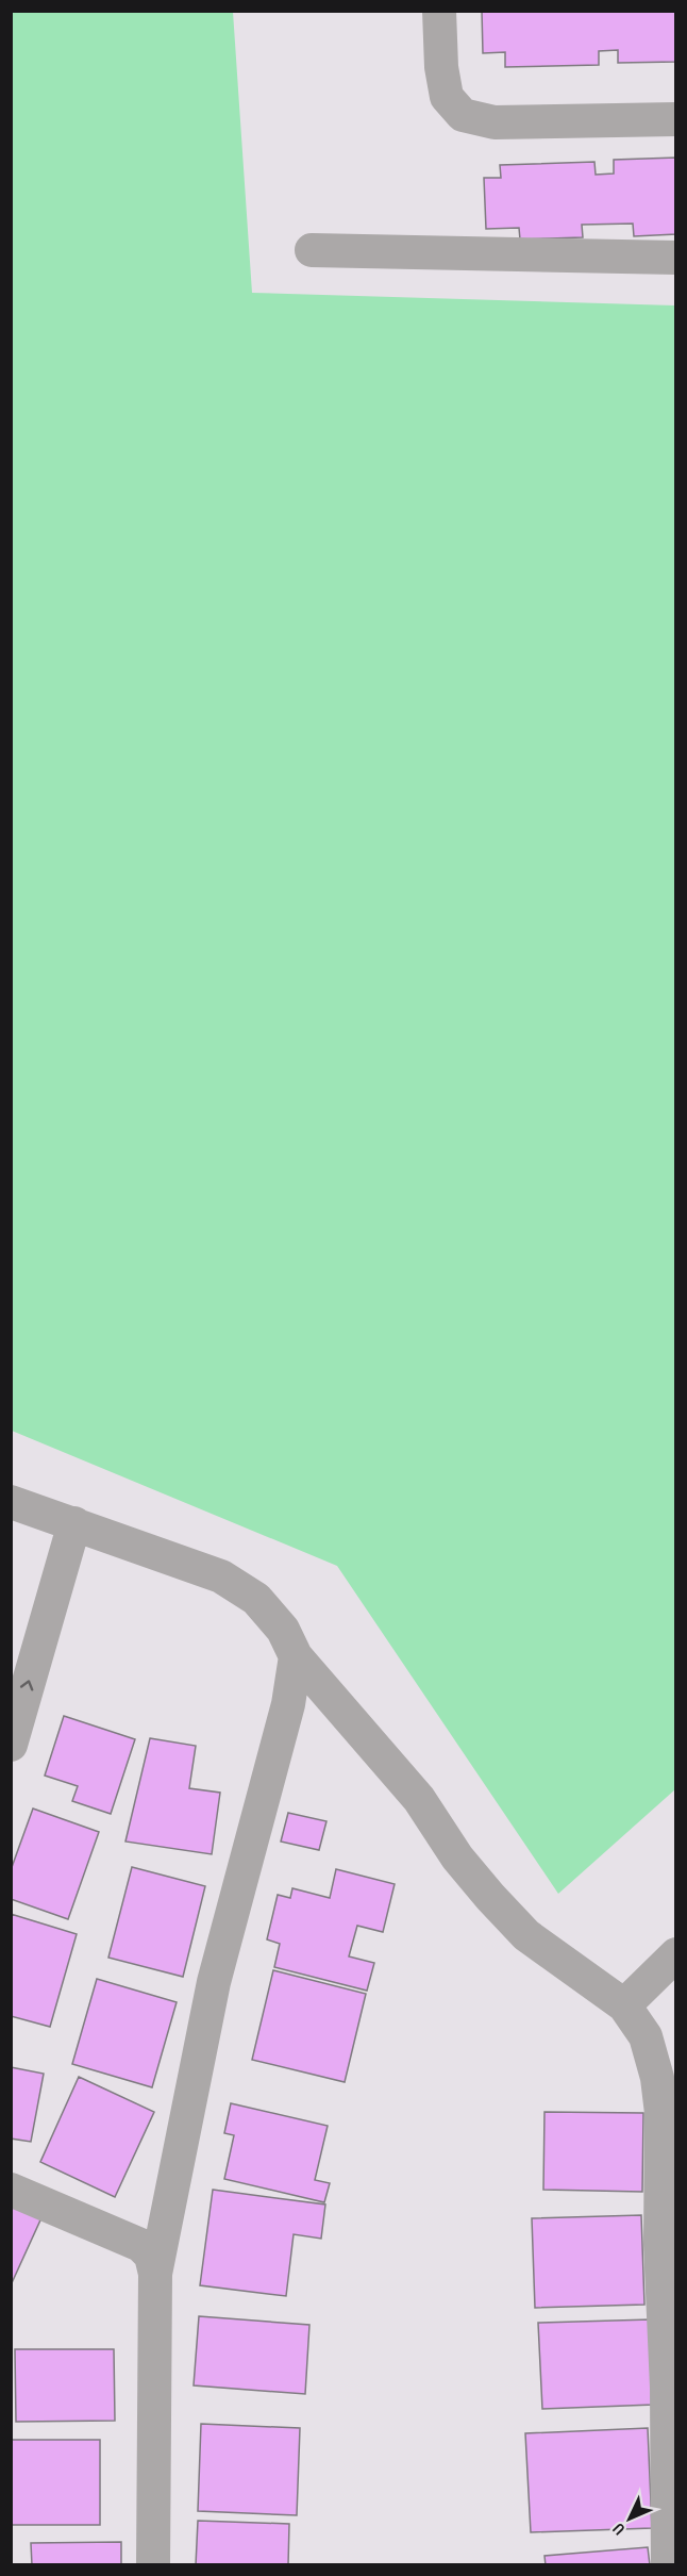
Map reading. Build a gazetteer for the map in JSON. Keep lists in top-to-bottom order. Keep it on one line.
{"north":"bottom left"}
